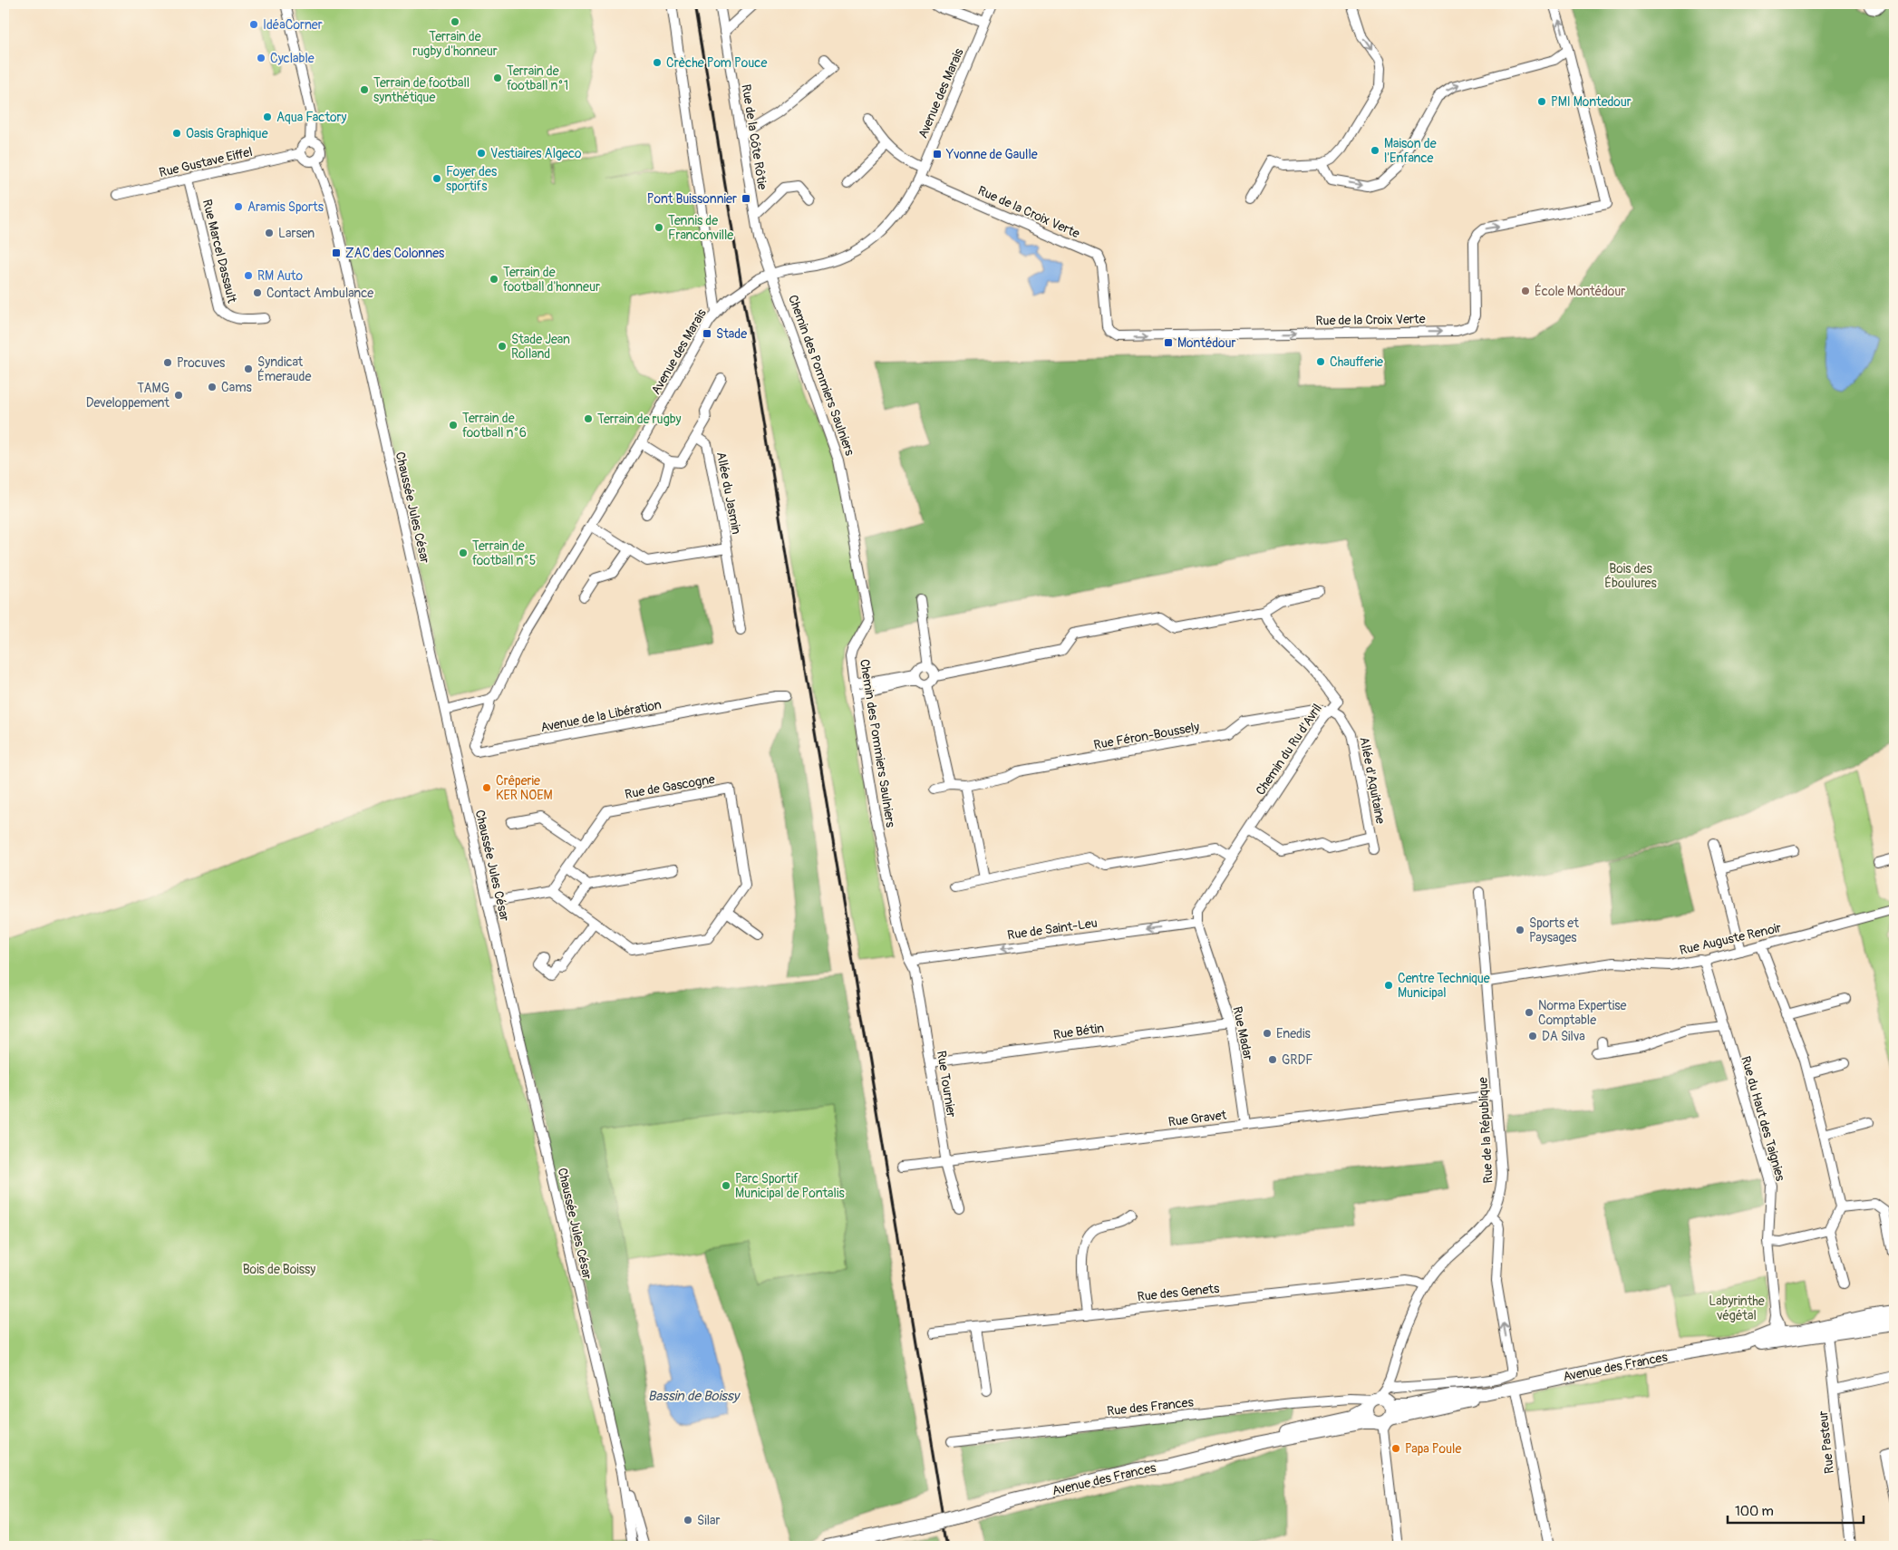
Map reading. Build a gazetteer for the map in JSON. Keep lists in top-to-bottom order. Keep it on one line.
{"streets":{"main road":["Avenue des Frances"],"street":["Avenue des Marais","Rue de la Côte Rôtie","Rue Gustave Eiffel","Rue de la Croix Verte","Rue Marcel Dassault","Chemin des Pommiers Saulniers","Allée du Jasmin","Chaussée Jules César","Avenue de la Libération","Rue Féron-Boussely","Chemin du Ru d'Avril","Allée d'Aquitaine","Rue de Gascogne","Rue de Saint-Leu","Rue Auguste Renoir","Rue Bétin","Rue Madar","Rue Tournier","Rue Gravet","Rue du Haut des Taignies","Rue de la République","Rue des Genets","Rue des Frances","Rue Pasteur"]},"crossings":[["Avenue des Marais","Rue de la Côte Rôtie"],["Avenue des Marais","Rue de la Croix Verte"],["Avenue des Marais","Chemin des Pommiers Saulniers"],["Avenue des Marais","Allée du Jasmin"],["Avenue des Marais","Avenue de la Libération"],["Rue de la Côte Rôtie","Chemin des Pommiers Saulniers"],["Rue Gustave Eiffel","Rue Marcel Dassault"],["Rue Gustave Eiffel","Chaussée Jules César"],["Chemin des Pommiers Saulniers","Rue de Saint-Leu"],["Chemin des Pommiers Saulniers","Rue Tournier"],["Rue Féron-Boussely","Chemin du Ru d'Avril"],["Rue Féron-Boussely","Allée d'Aquitaine"],["Chemin du Ru d'Avril","Allée d'Aquitaine"],["Chemin du Ru d'Avril","Rue de Saint-Leu"],["Chemin du Ru d'Avril","Rue Madar"],["Rue de Saint-Leu","Rue Madar"],["Rue de Saint-Leu","Rue Tournier"],["Rue Auguste Renoir","Rue du Haut des Taignies"],["Rue Auguste Renoir","Rue de la République"],["Rue Bétin","Rue Madar"],["Rue Bétin","Rue Tournier"],["Rue Madar","Rue Gravet"],["Rue Tournier","Rue Gravet"],["Rue Gravet","Rue de la République"],["Rue du Haut des Taignies","Avenue des Frances"],["Rue de la République","Rue des Genets"],["Rue de la République","Avenue des Frances"],["Rue de la République","Rue des Frances"],["Avenue des Frances","Rue des Frances"],["Avenue des Frances","Rue Pasteur"]],"water":["Bassin de Boissy"],"parks":["Bois des Éboulures","Bois de Boissy","Labyrinthe végétal"],"places":{"other":["Terrain de rugby d'honneur","IdéaCorner","Cyclable","Crèche Pom Pouce","Terrain de football n°1","Terrain de football synthétique","PMI Montedour","Aqua Factory","Oasis Graphique","Maison de l'Enfance","Vestiaires Algeco","Foyer des sportifs","Aramis Sports","Tennis de Franconville","Larsen","RM Auto","Terrain de football d'honneur","École Montédour","Contact Ambulance","Stade Jean Rolland","Chaufferie","Procuves","Syndicat Émeraude","Cams","TAMG Developpement","Terrain de rugby","Terrain de football n°6","Terrain de football n°5","Crêperie KER NOEM","Sports et Paysages","Centre Technique Municipal","Norma Expertise Comptable","Enedis","DA Silva","GRDF","Parc Sportif Municipal de Pontalis","Papa Poule","Silar"],"transit":["Yvonne de Gaulle","Pont Buissonnier","ZAC des Colonnes","Stade","Montédour"]},"scale_bar":"100 m"}
